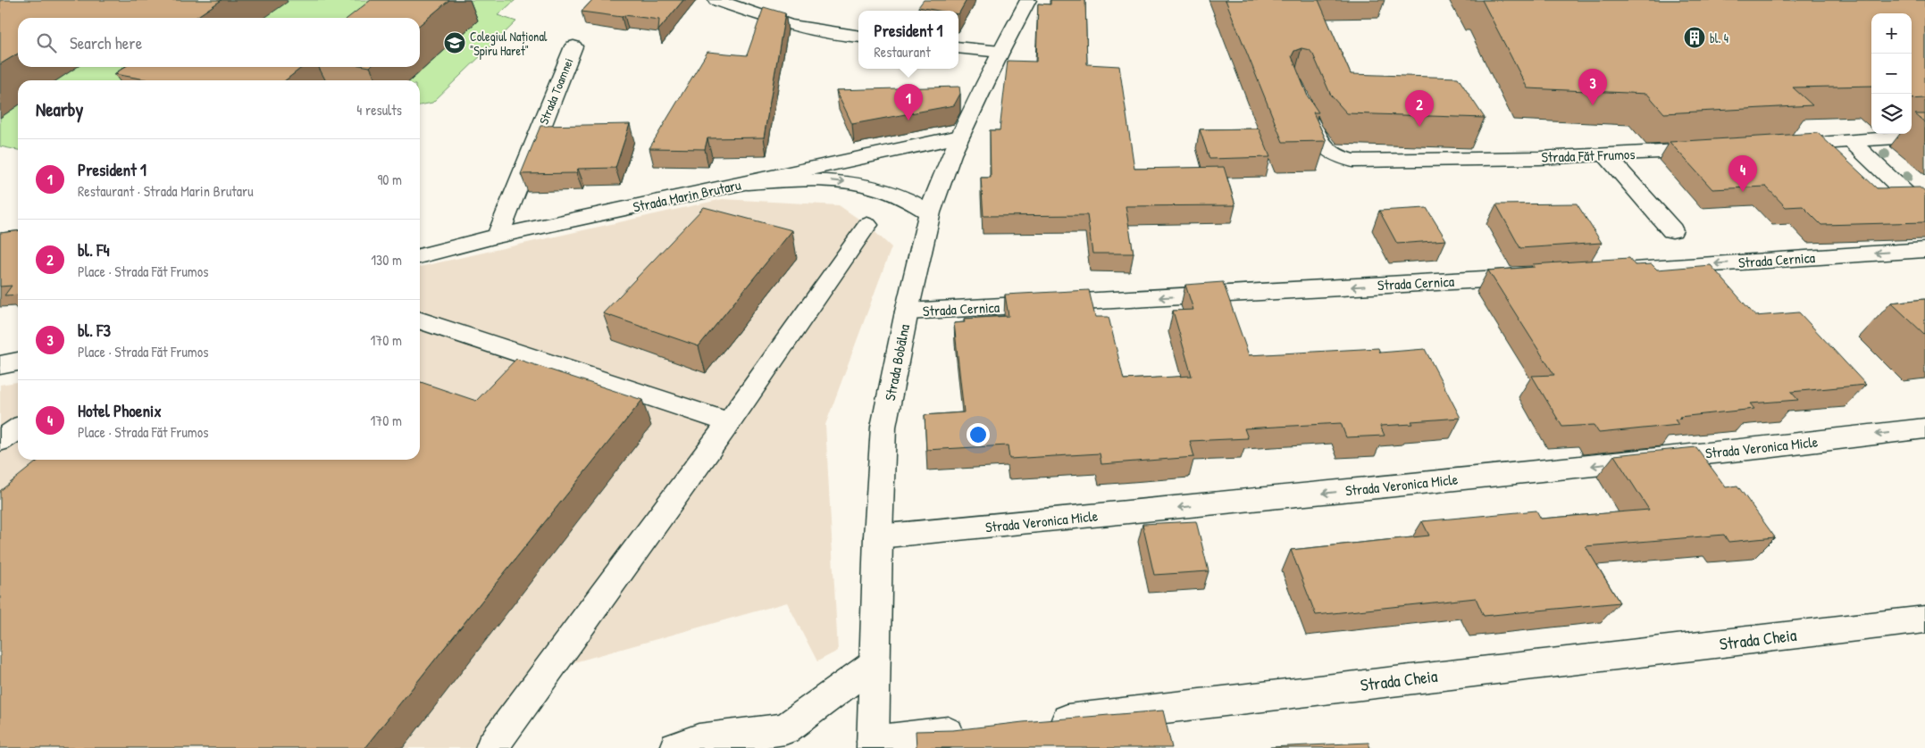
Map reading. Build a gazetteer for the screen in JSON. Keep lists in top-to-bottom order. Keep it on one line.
{"streets":{"street":["Strada Toamnei","Strada Făt Frumos","Strada Marin Brutaru","Strada Cernica","Strada Bobâlna","Strada Veronica Micle","Strada Cheia"]},"crossings":[["Strada Toamnei","Strada Marin Brutaru"],["Strada Marin Brutaru","Strada Bobâlna"],["Strada Cernica","Strada Bobâlna"],["Strada Bobâlna","Strada Veronica Micle"]],"one_way":["Strada Cernica","Strada Veronica Micle"],"places":{"building":["bl. 4"],"school or university":["Colegiul Național \"Spiru Haret\""]},"page":{"popup":["President 1","Restaurant"],"map_buttons":["+","−"],"search":"Search here","pins":["3","1","2","4"],"heading":["Nearby","4 results"],"list":[{"mark":"1","name":"President 1","note":"Restaurant · Strada Marin Brutaru","value":"90 m"},{"mark":"2","name":"bl. F4","note":"Place · Strada Făt Frumos","value":"130 m"},{"mark":"3","name":"bl. F3","note":"Place · Strada Făt Frumos","value":"170 m"},{"mark":"4","name":"Hotel Phoenix","note":"Place · Strada Făt Frumos","value":"170 m"}]}}
